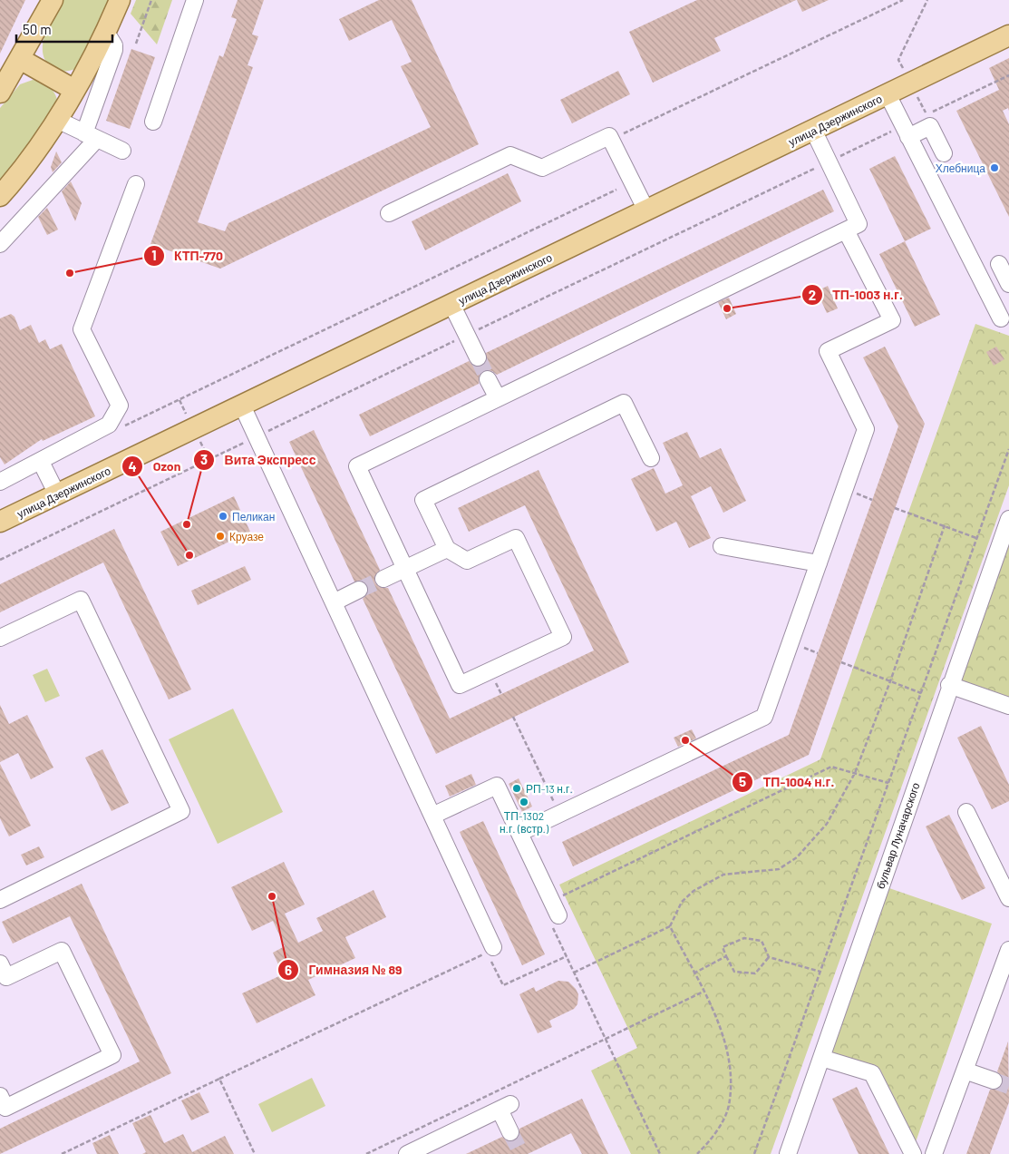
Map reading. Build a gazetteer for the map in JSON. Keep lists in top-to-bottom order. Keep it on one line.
{"streets":{"main road":["улица Дзержинского"],"street":["бульвар Луначарского"]},"places":["Хлебница","КТП-770","ТП-1003 н.г.","Пеликан","Вита Экспресс","Круазе","Ozon","ТП-1004 н.г.","РП-13 н.г.","ТП-1302 н.г. (встр.)","Гимназия № 89"],"scale_bar":"50 m"}
